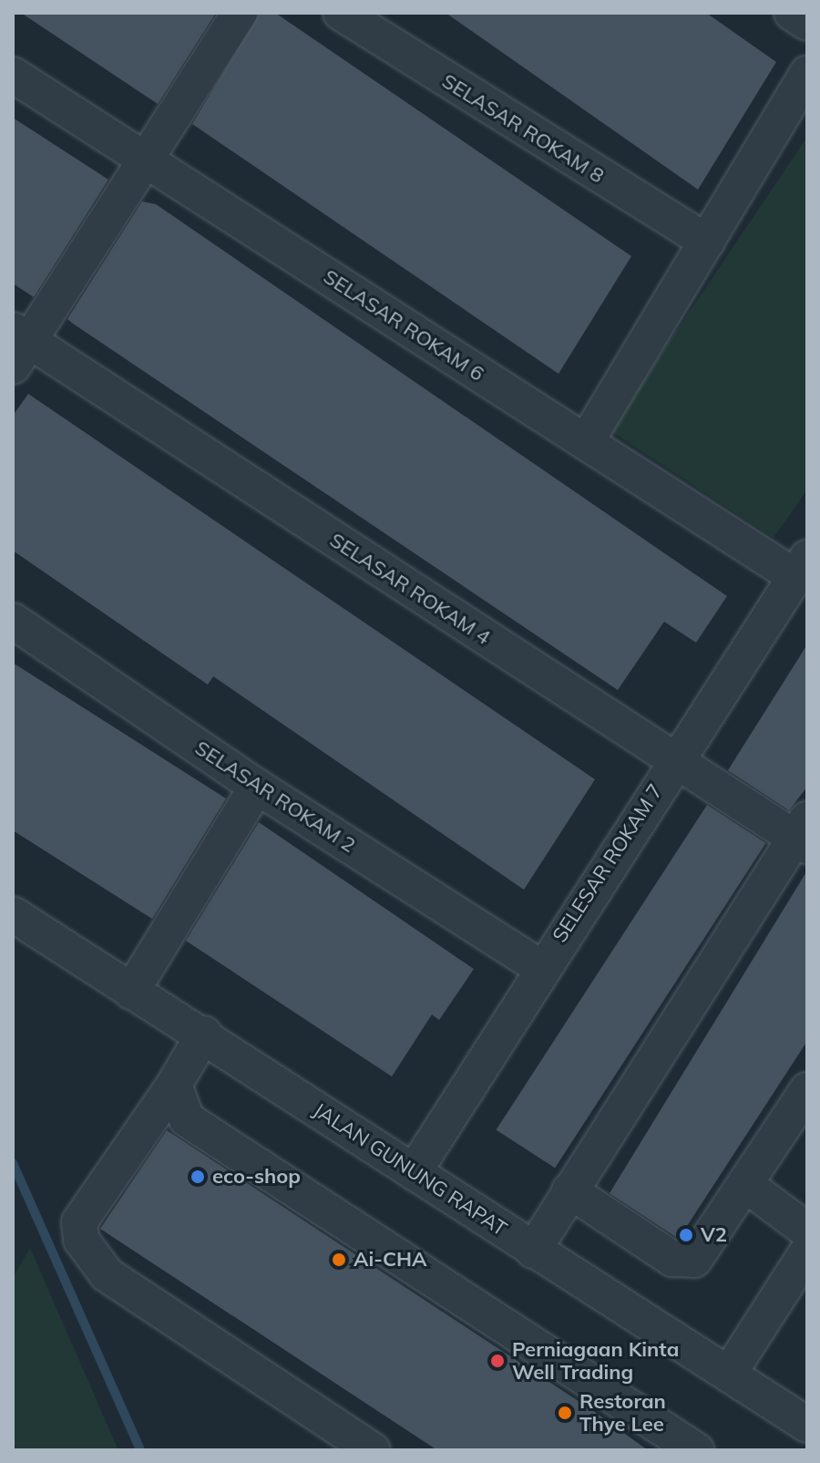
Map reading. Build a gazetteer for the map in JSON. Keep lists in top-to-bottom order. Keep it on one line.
{"streets":{"street":["SELASAR ROKAM 8","SELASAR ROKAM 6","SELASAR ROKAM 4","SELASAR ROKAM 2","SELESAR ROKAM 7","JALAN GUNUNG RAPAT"]},"crossings":[["SELASAR ROKAM 6","SELESAR ROKAM 7"],["SELASAR ROKAM 4","SELESAR ROKAM 7"],["SELASAR ROKAM 2","SELESAR ROKAM 7"],["SELESAR ROKAM 7","JALAN GUNUNG RAPAT"]],"places":["eco-shop","V2","Ai-CHA","Perniagaan Kinta Well Trading","Restoran Thye Lee"]}
